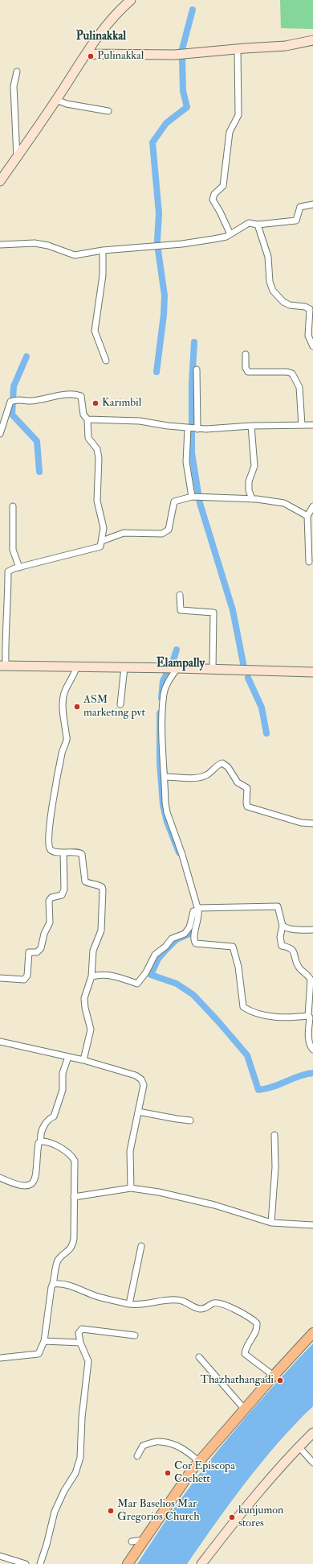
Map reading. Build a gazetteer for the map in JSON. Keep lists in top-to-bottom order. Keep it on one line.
{"districts":["Pulinakkal","Elampally"],"places":["Pulinakkal","Karimbil","ASM marketing pvt","Thazhathangadi","Cor Episcopa Cochett","Mar Baselios Mar Gregorios Church","kunjumon stores"]}
